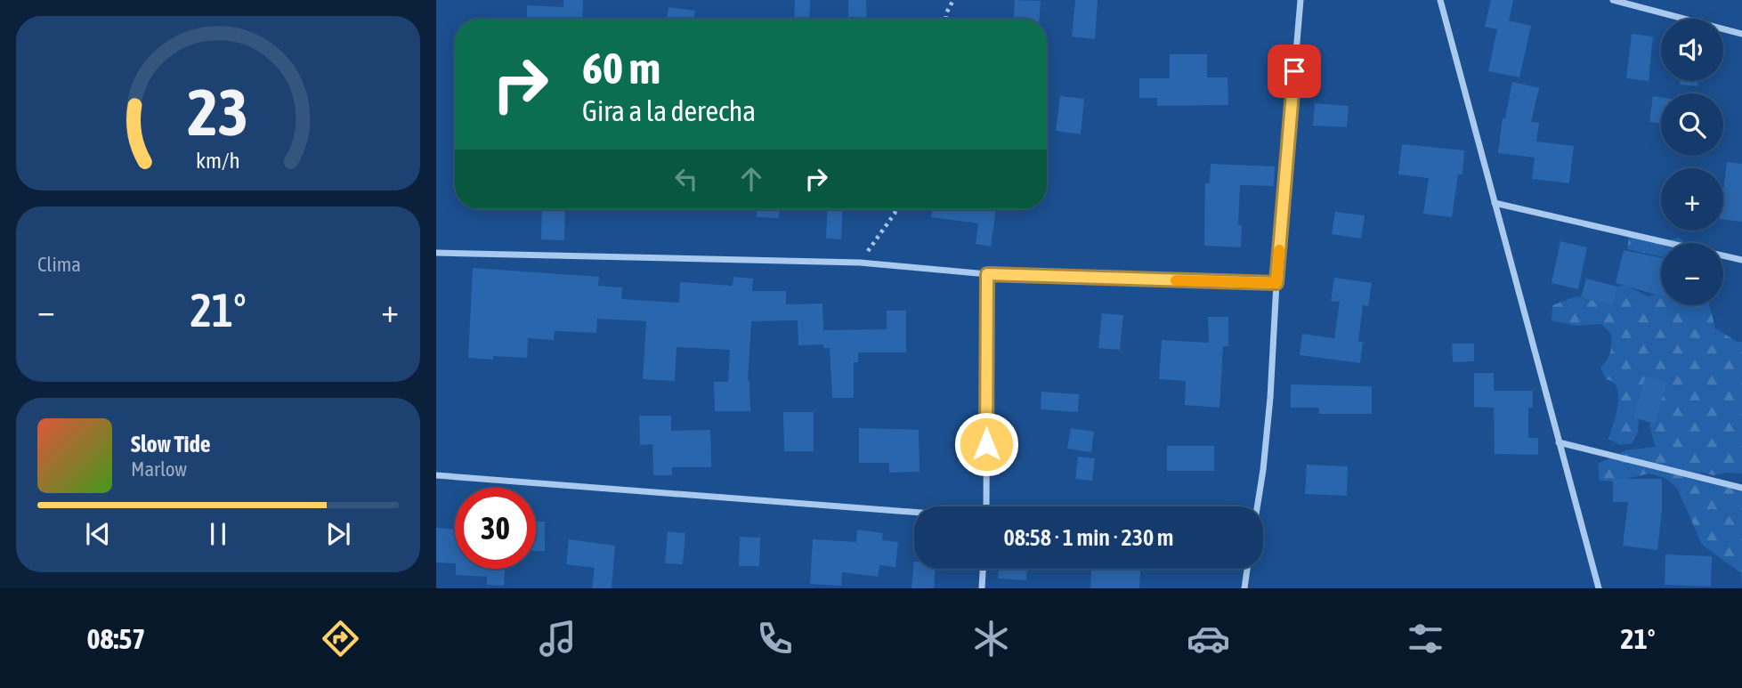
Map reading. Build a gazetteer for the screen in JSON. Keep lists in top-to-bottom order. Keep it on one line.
{"page":{"map_buttons":["+","−"],"turn":["60 m","Gira a la derecha"],"tile":"Clima","heat":["−","21°","+"],"song":["Slow Tide","Marlow"],"limit":"30","trip":"08:58 · 1 min · 230 m","tabs":["08:57","21°"],"gauge":["23","km/h"]}}
